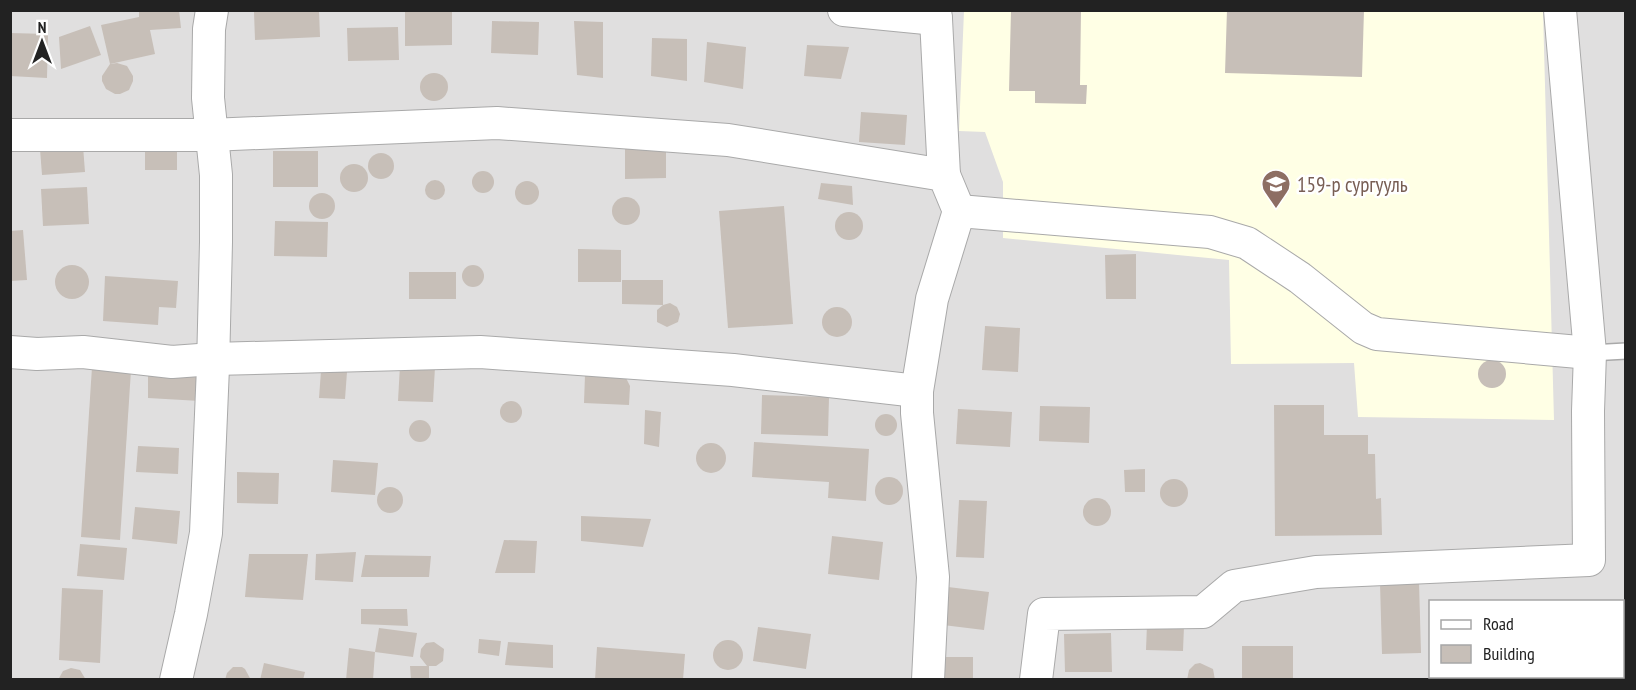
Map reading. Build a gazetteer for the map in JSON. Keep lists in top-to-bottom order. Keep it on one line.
{"places":{"school or university":["159-р сургууль"]},"legend":["Road","Building"],"north":"top"}
